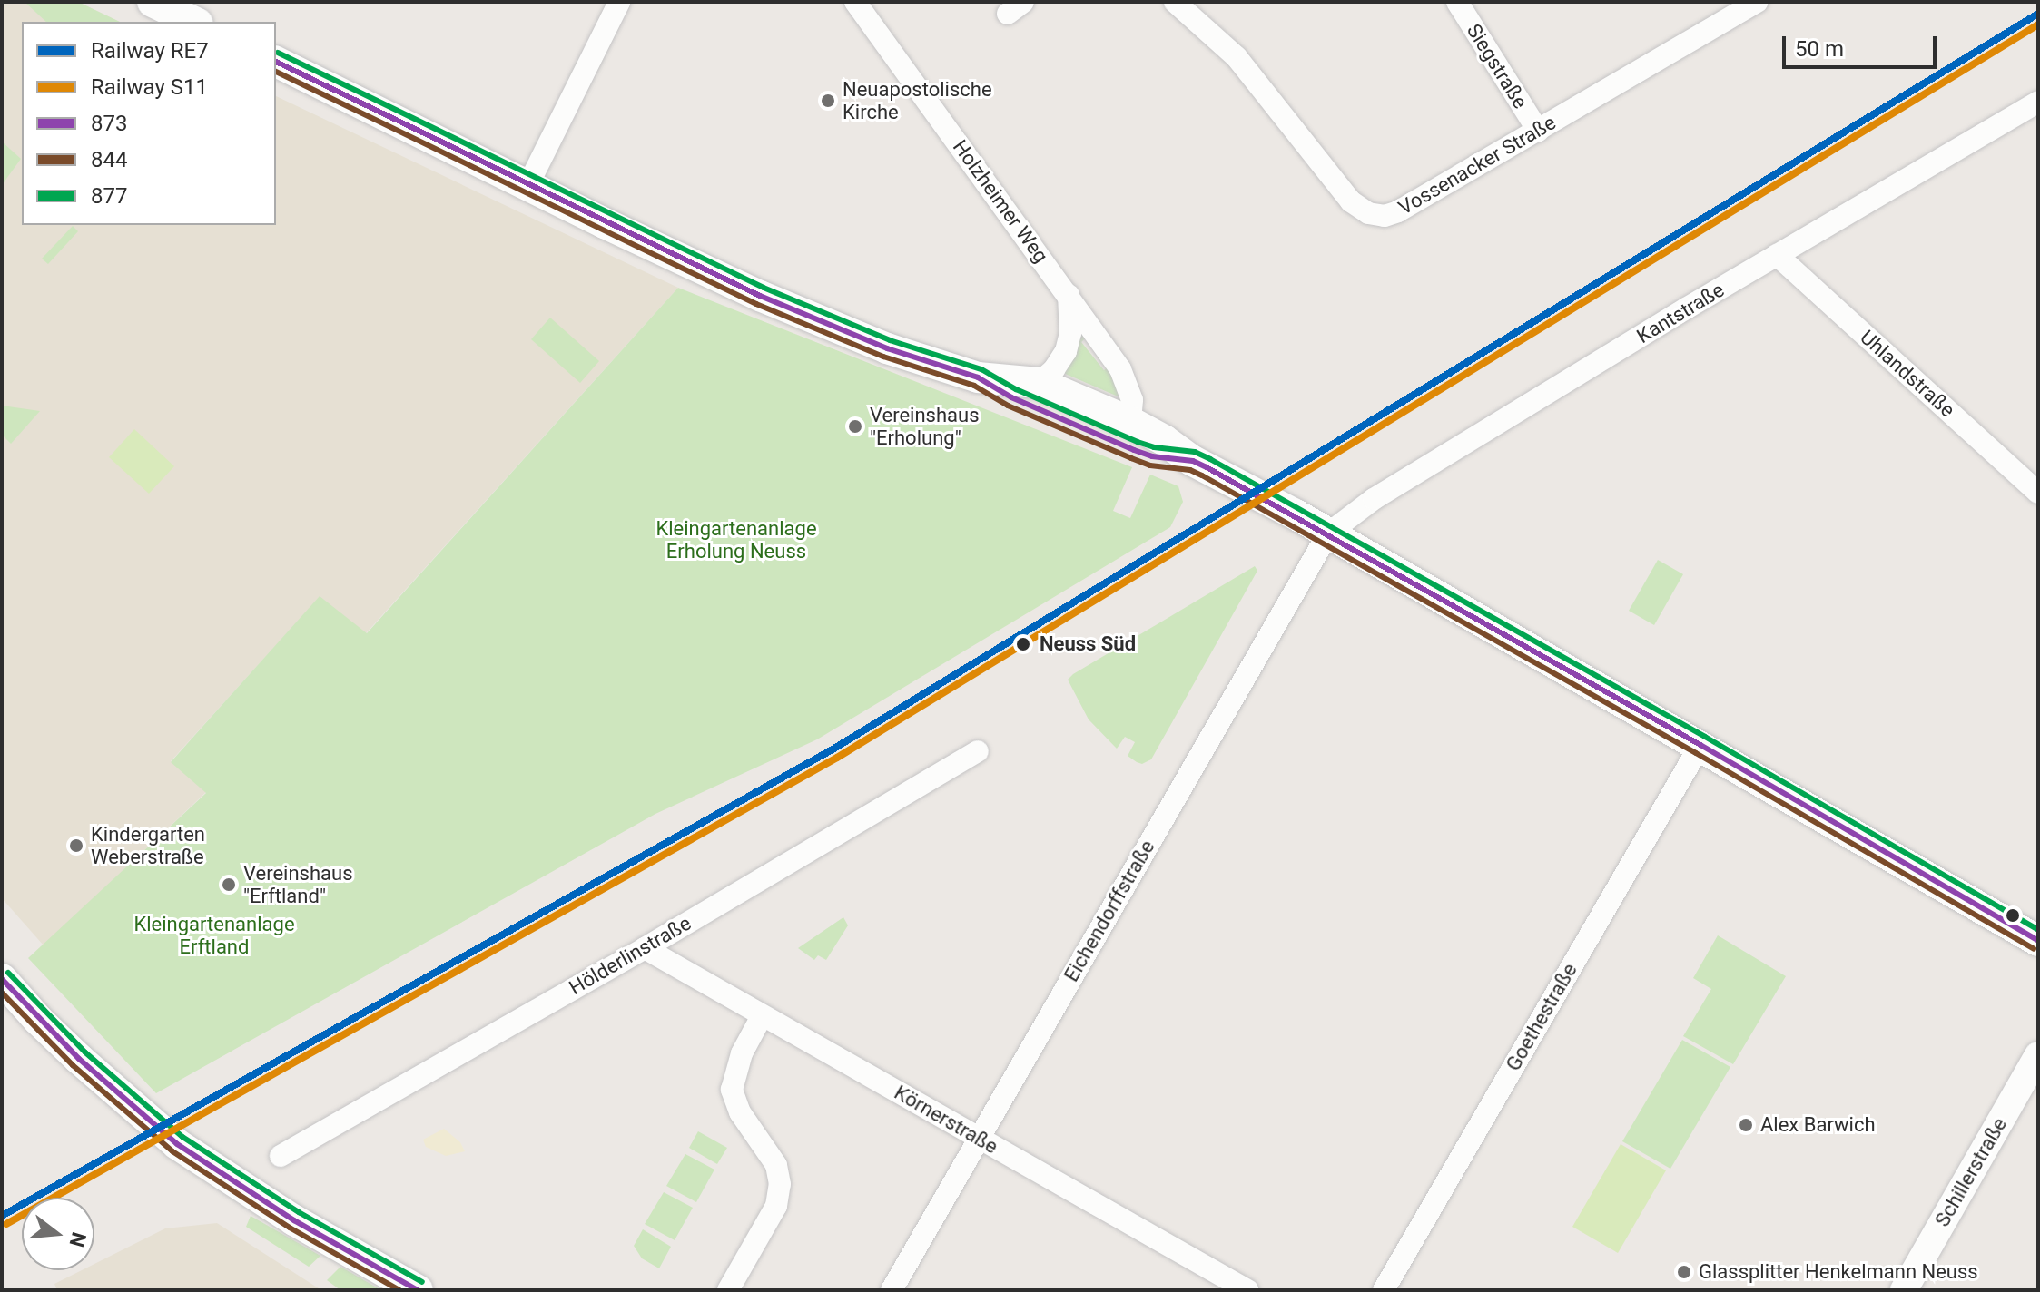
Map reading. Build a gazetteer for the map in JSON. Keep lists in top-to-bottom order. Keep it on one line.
{"streets":{"street":["Siegstraße","Vossenacker Straße","Holzheimer Weg","Kantstraße","Uhlandstraße","Eichendorffstraße","Hölderlinstraße","Goethestraße","Körnerstraße","Schillerstraße"]},"crossings":[["Siegstraße","Vossenacker Straße"],["Kantstraße","Uhlandstraße"],["Kantstraße","Eichendorffstraße"],["Eichendorffstraße","Körnerstraße"],["Hölderlinstraße","Körnerstraße"]],"parks":["Kleingartenanlage Erholung Neuss","Kleingartenanlage Erftland"],"places":["Neuapostolische Kirche","Vereinshaus \"Erholung\"","Neuss Süd","Kindergarten Weberstraße","Vereinshaus \"Erftland\"","Alex Barwich","Glassplitter Henkelmann Neuss"],"lines":["rail line RE7","rail line S11","transit line 877","transit line 873","transit line 844"],"legend":["Railway RE7","Railway S11","873","844","877"],"scale_bar":"50 m","north":"right"}
